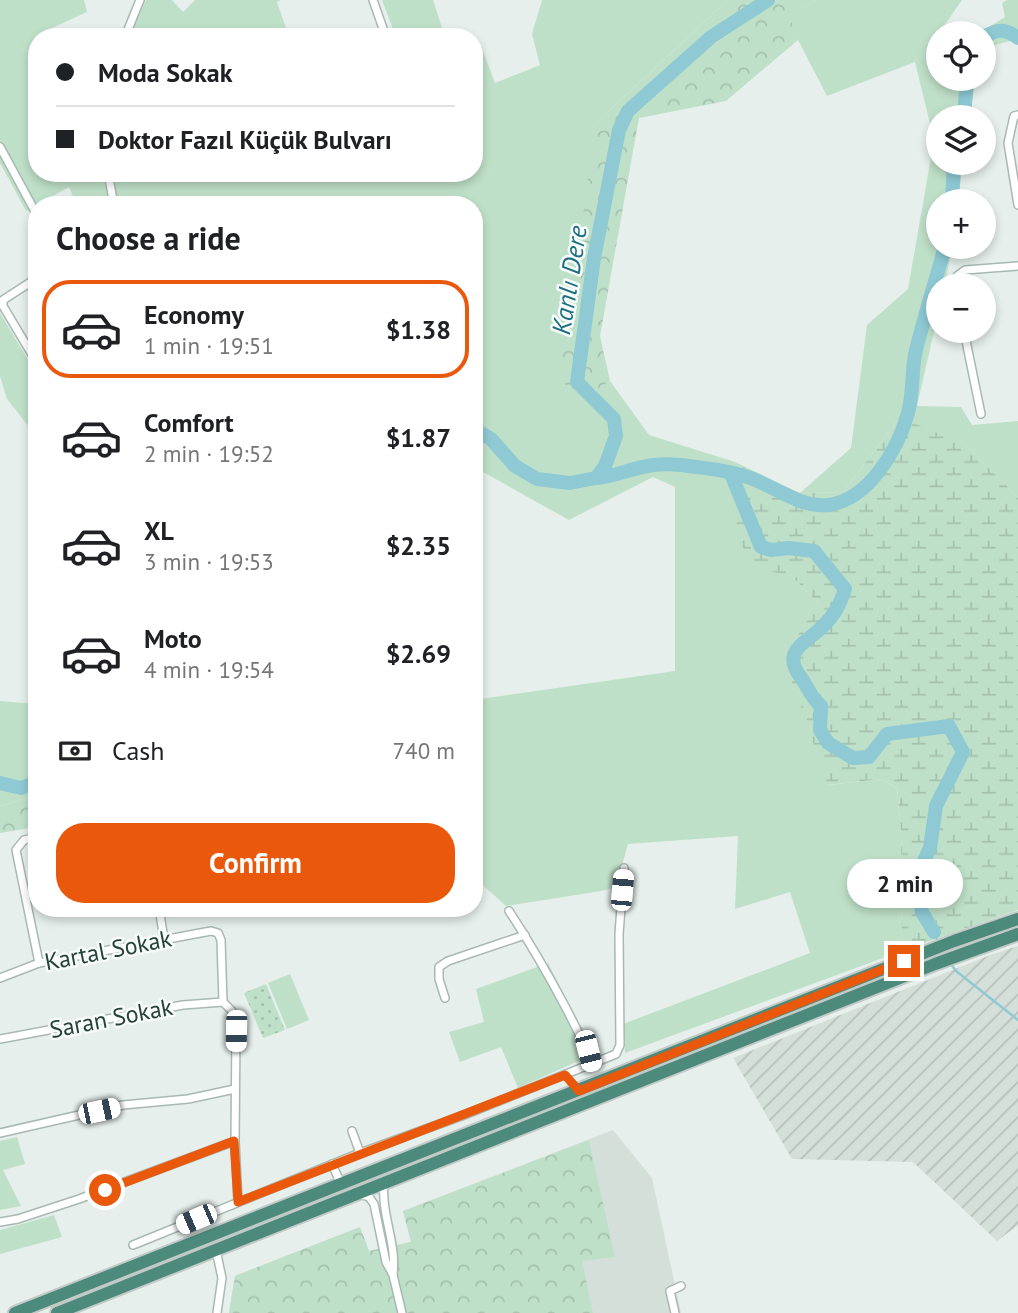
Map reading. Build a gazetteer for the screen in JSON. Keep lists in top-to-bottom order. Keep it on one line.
{"streets":{"street":["Kartal Sokak","Saran Sokak"]},"crossings":[["Kartal Sokak","Saran Sokak"]],"water":["Kanlı Dere"],"page":{"map_buttons":["+","−"],"banner":["Moda Sokak","Doktor Fazıl Küçük Bulvarı"],"heading":"Choose a ride","list":[{"name":"Economy","note":"1 min · 19:51","value":"$1.38"},{"name":"Comfort","note":"2 min · 19:52","value":"$1.87"},{"name":"XL","note":"3 min · 19:53","value":"$2.35"},{"name":"Moto","note":"4 min · 19:54","value":"$2.69"}],"pay":["Cash","740 m"],"buttons":"Confirm","bubble":"2 min"}}
